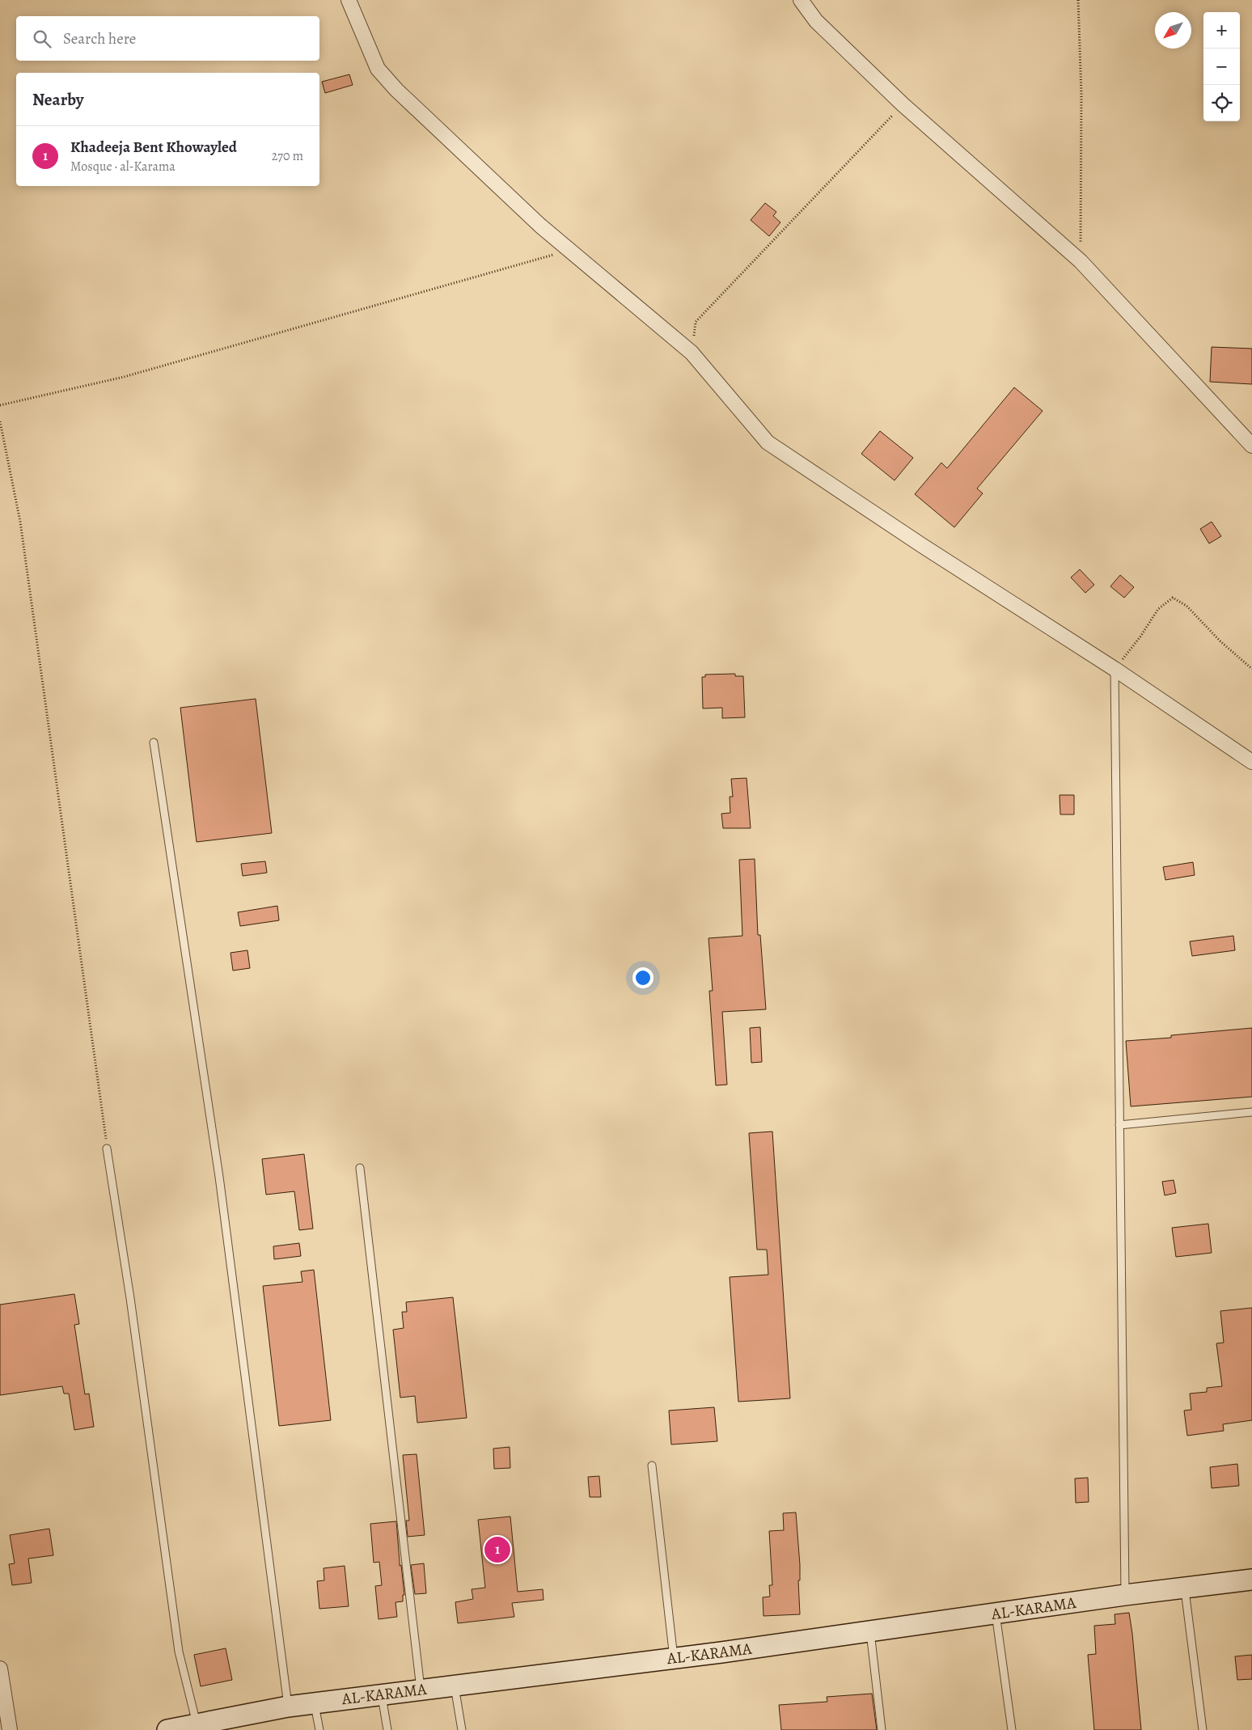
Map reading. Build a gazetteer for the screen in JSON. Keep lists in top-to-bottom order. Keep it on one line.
{"streets":{"main road":["AL-KARAMA"]},"north":"bottom left","page":{"map_buttons":["+","−"],"search":"Search here","heading":"Nearby","list":[{"mark":"1","name":"Khadeeja Bent Khowayled","note":"Mosque · al-Karama","value":"270 m"}],"pins":"1"}}
